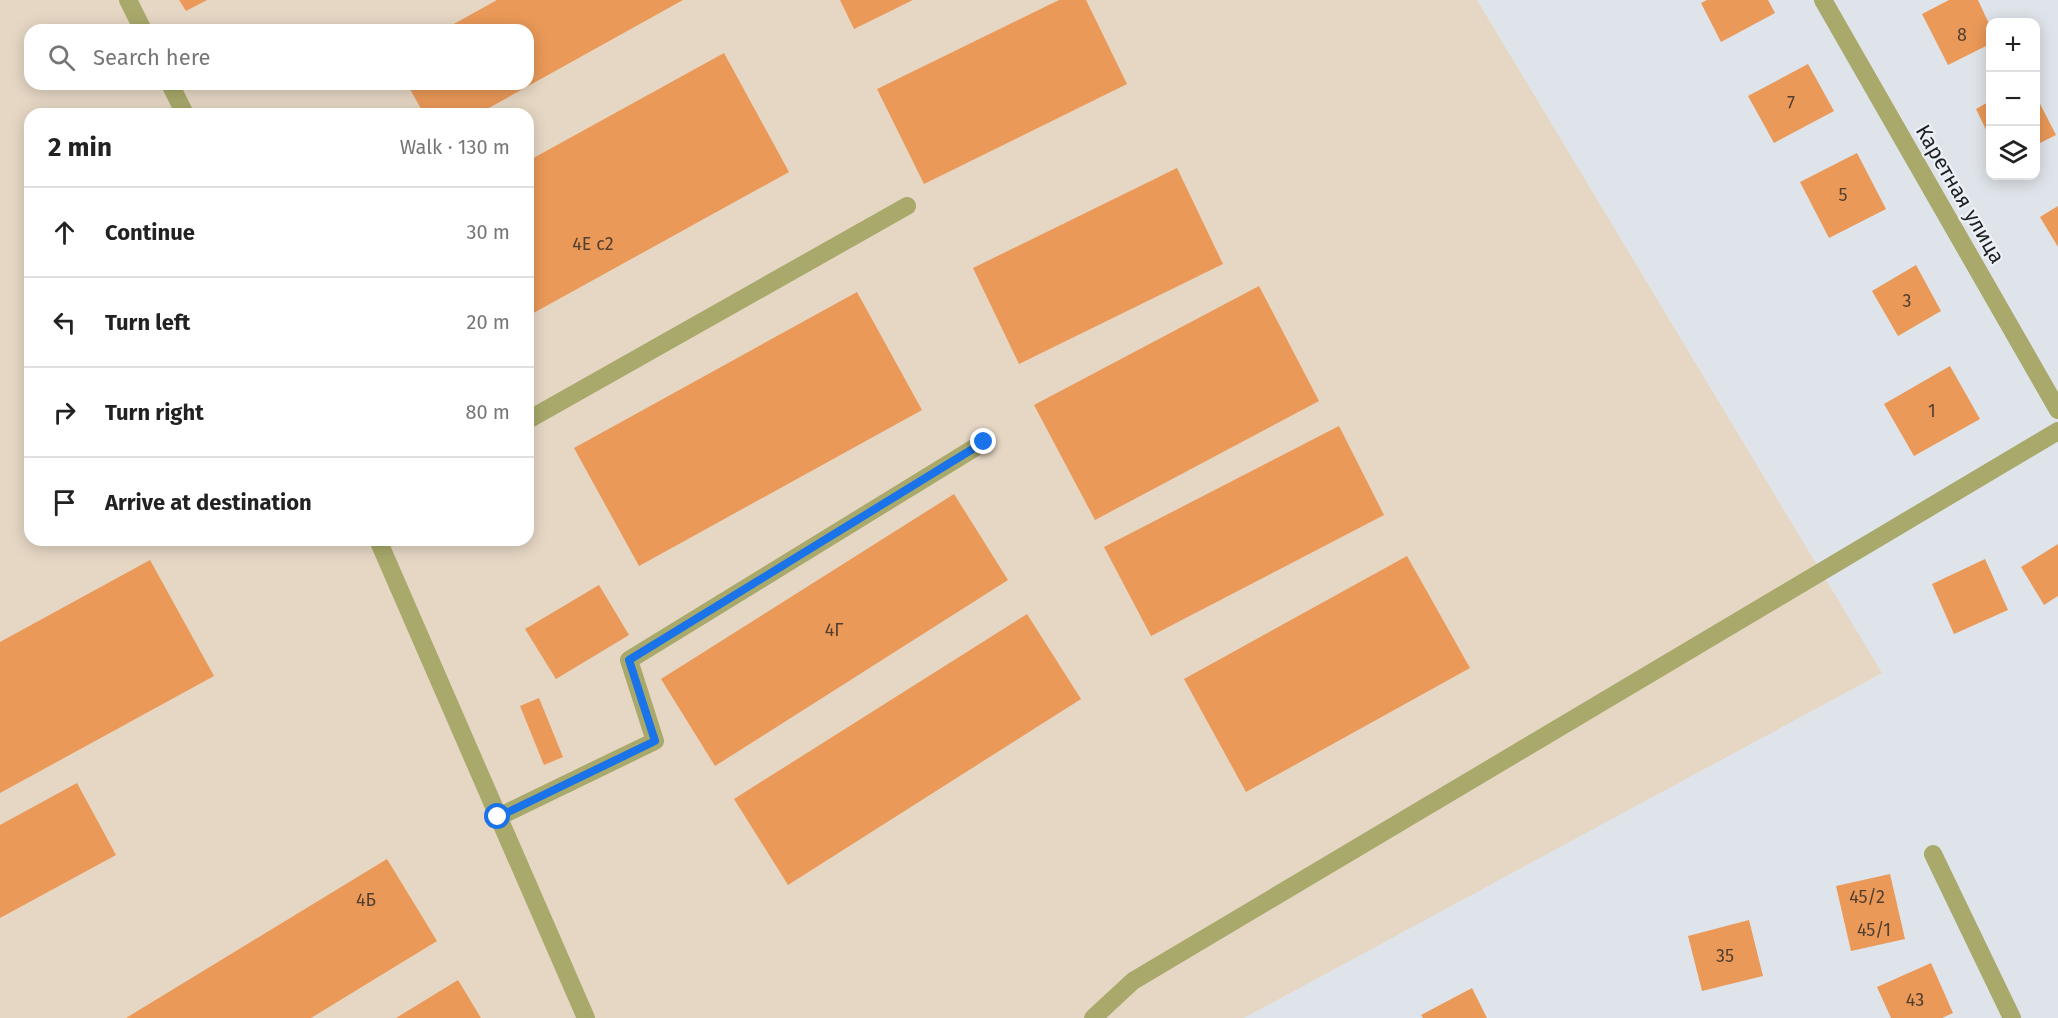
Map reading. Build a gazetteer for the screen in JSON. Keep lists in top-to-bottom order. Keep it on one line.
{"streets":{"street":["Каретная улица"]},"house_numbers":["8","7","5","4Е с2","3","1","4Г","45/2","4Б","45/1","35","43"],"page":{"map_buttons":["+","−"],"search":"Search here","heading":["2 min","Walk · 130 m"],"list":[["Continue","30 m"],["Turn left","20 m"],["Turn right","80 m"],"Arrive at destination"]}}
